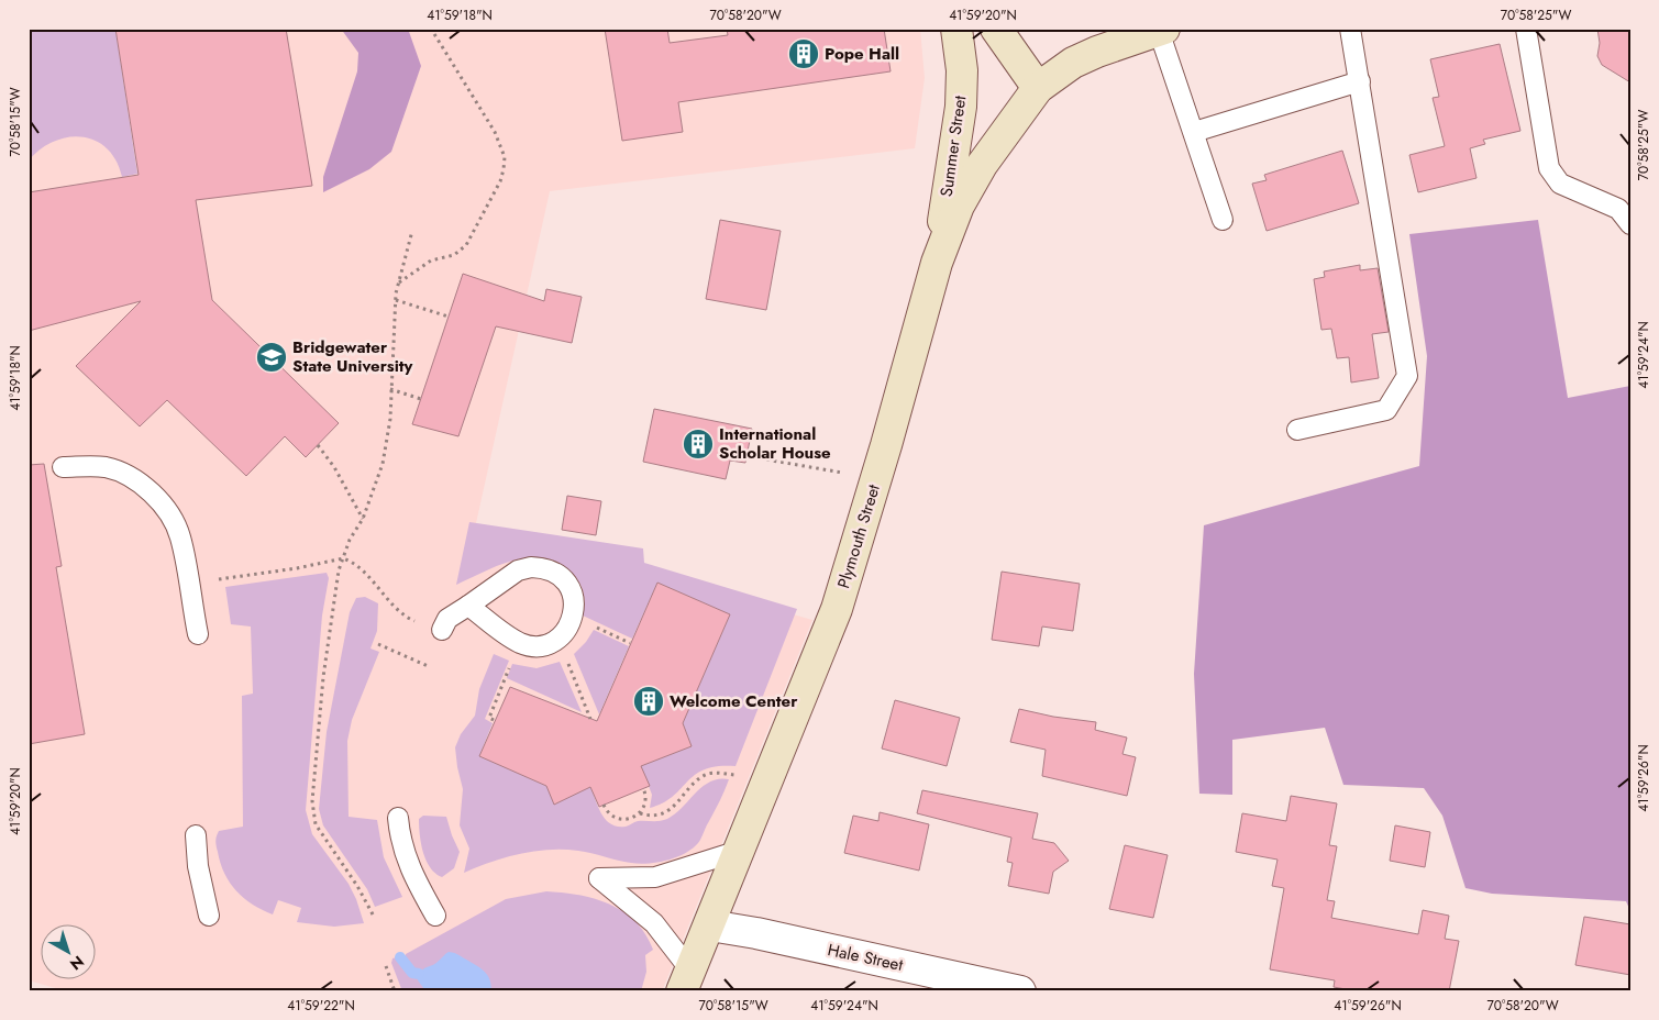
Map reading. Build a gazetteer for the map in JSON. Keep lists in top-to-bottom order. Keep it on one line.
{"streets":{"main road":["Summer Street","Plymouth Street"],"street":["Hale Street"]},"crossings":[["Summer Street","Plymouth Street"],["Plymouth Street","Hale Street"]],"places":{"building":["Pope Hall","International Scholar House","Welcome Center"],"school or university":["Bridgewater State University"]},"north":"bottom right","coordinates":["41°59'18\"N","70°58'20\"W","41°59'20\"N","70°58'25\"W","70°58'15\"W","41°59'24\"N","41°59'26\"N","41°59'22\"N"]}
